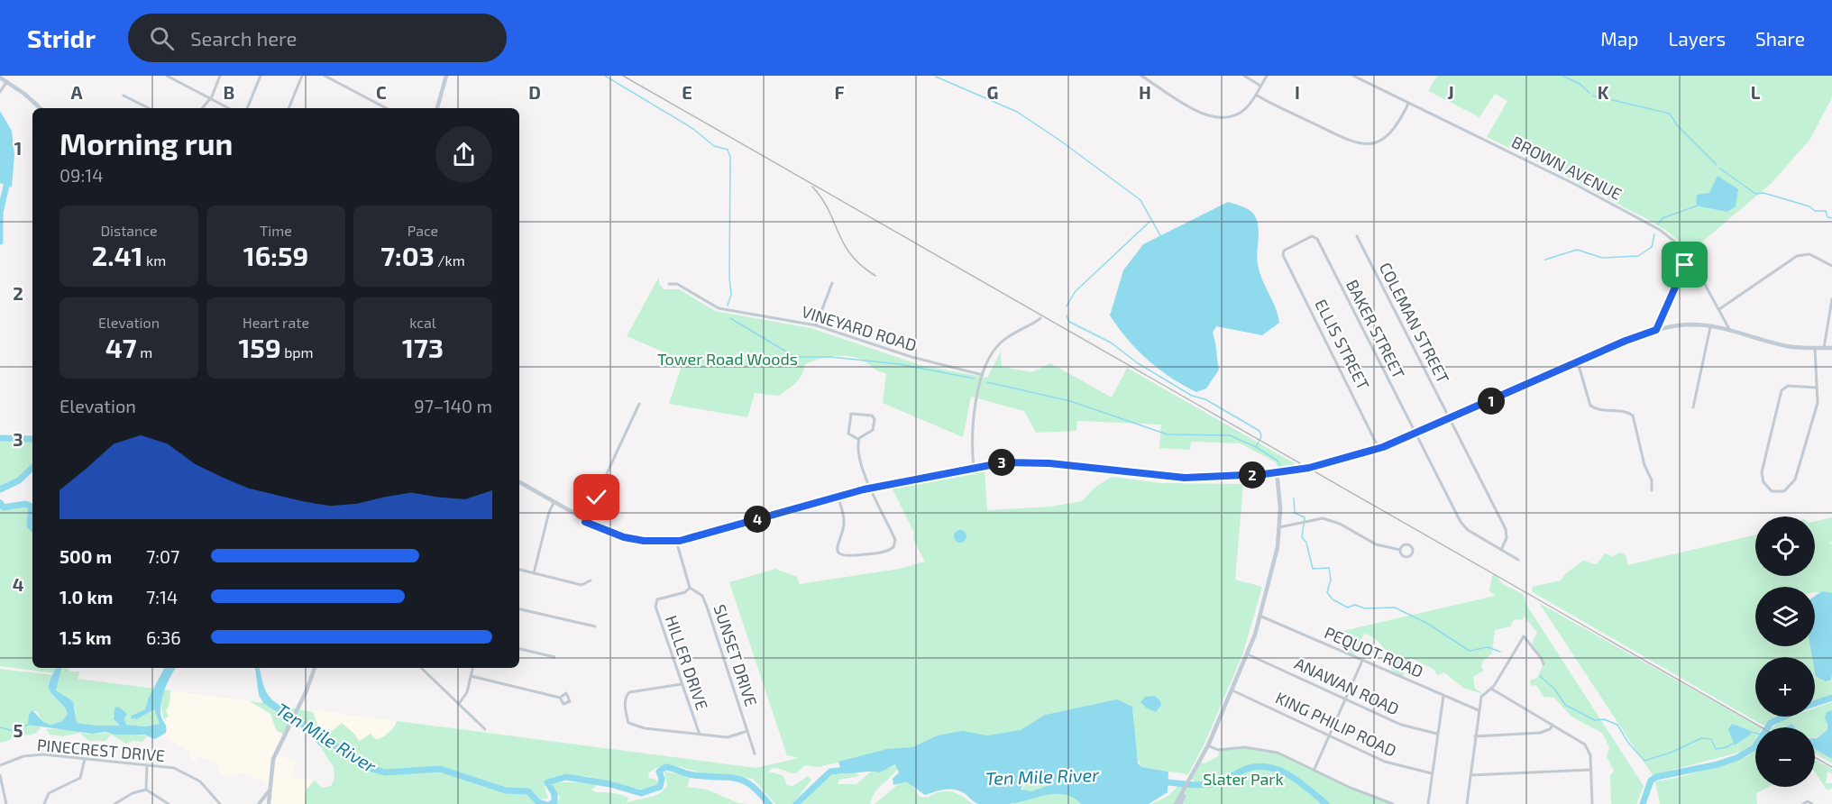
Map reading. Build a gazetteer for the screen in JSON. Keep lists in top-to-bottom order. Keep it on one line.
{"streets":{"street":["BROWN AVENUE","COLEMAN STREET","VINEYARD ROAD","BAKER STREET","ELLIS STREET","PEQUOT ROAD","SUNSET DRIVE","HILLER DRIVE","ANAWAN ROAD","KING PHILIP ROAD","PINECREST DRIVE"]},"crossings":[["COLEMAN STREET","BAKER STREET"],["BAKER STREET","ELLIS STREET"],["SUNSET DRIVE","HILLER DRIVE"]],"water":["Ten Mile River"],"parks":["Tower Road Woods","Slater Park"],"page":{"header":"Stridr","search":"Search here","nav":["Map","Layers","Share"],"heading":["Morning run","09:14"],"stats":[["Distance","2.41 km"],["Time","16:59"],["Pace","7:03 /km"],["Elevation","47 m"],["Heart rate","159 bpm"],["kcal","173"]],"chart":["Elevation","97–140 m"],"pins":["1","3","2","4"],"map_buttons":["+","−"],"list":[{"name":"500 m","note":"7:07"},{"name":"1.0 km","note":"7:14"},{"name":"1.5 km","note":"6:36"}]},"grid":{"columns":["A","B","C","D","E","F","G","H","I","J","K","L"],"rows":["1","2","3","4","5"]}}
